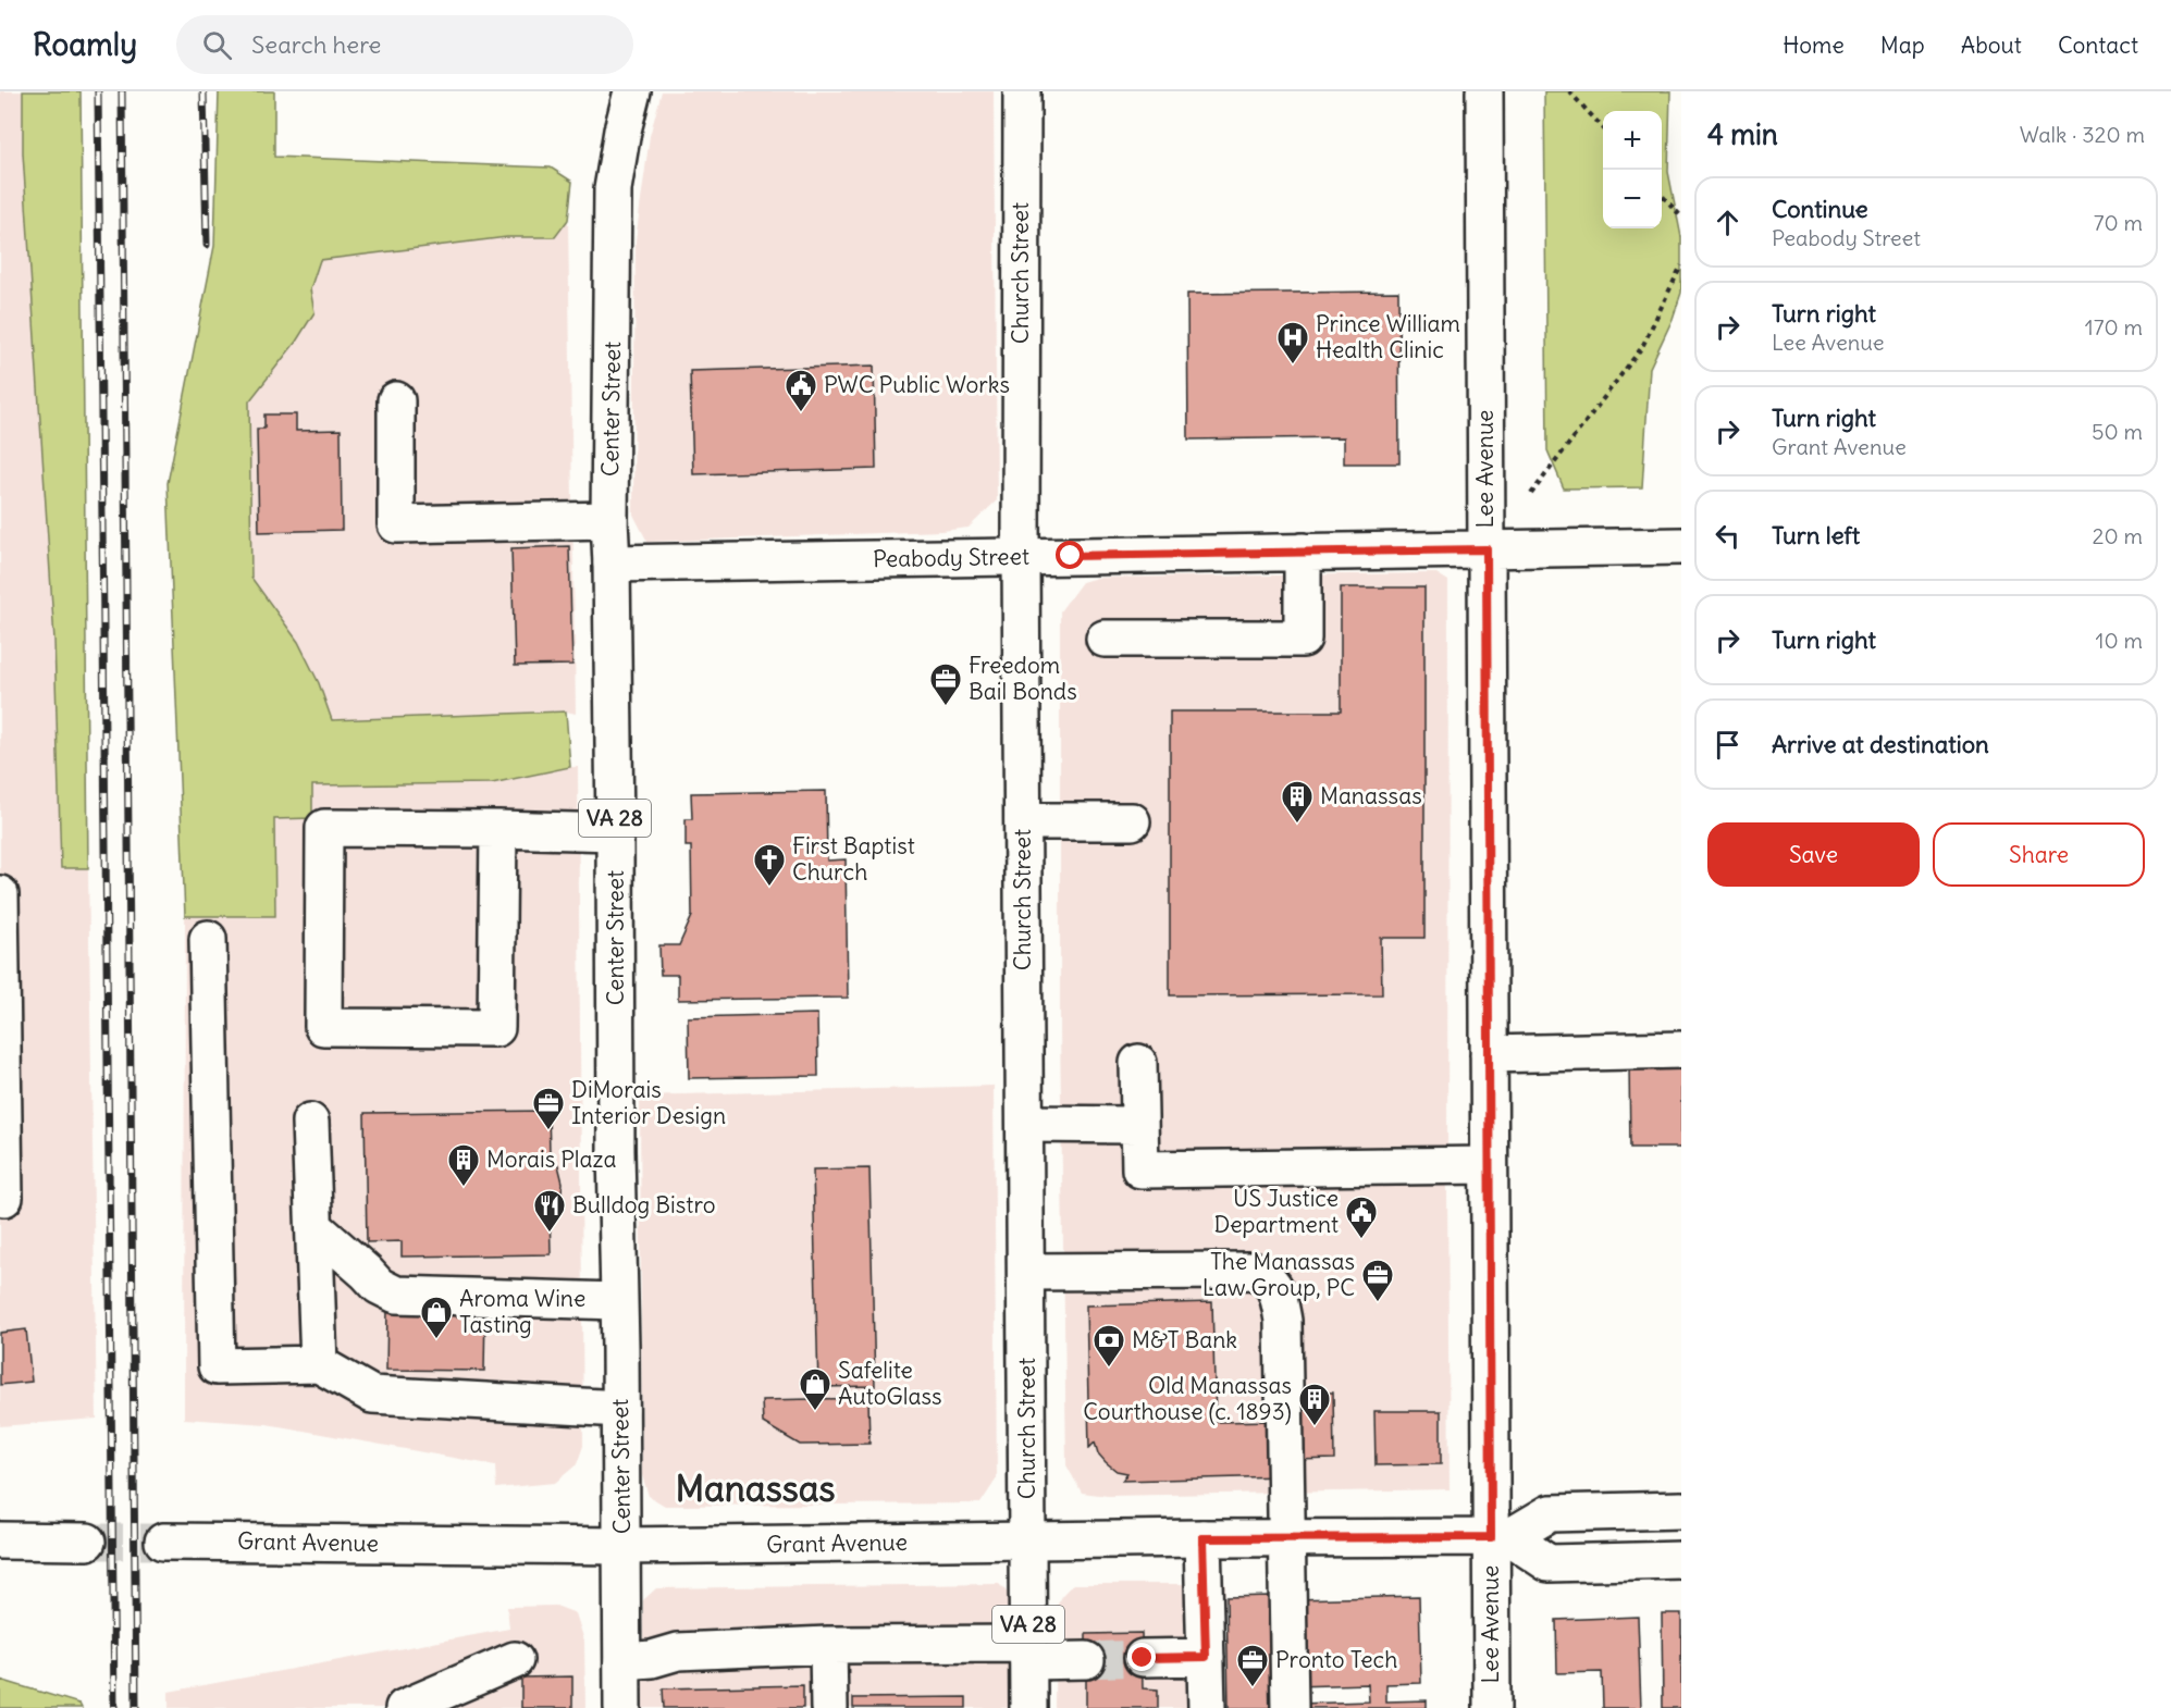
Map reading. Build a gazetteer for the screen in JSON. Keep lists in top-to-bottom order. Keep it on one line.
{"streets":{"main road":["Church Street","Center Street","Lee Avenue","Peabody Street","VA 28","Grant Avenue"]},"crossings":[["Church Street","Peabody Street"],["Church Street","Grant Avenue"],["Center Street","Peabody Street"],["Center Street","Grant Avenue"],["Lee Avenue","Peabody Street"],["Lee Avenue","Grant Avenue"]],"districts":["Manassas"],"places":{"hospital":["Prince William Health Clinic"],"public building":["PWC Public Works","US Justice Department"],"office":["Freedom Bail Bonds","DiMorais Interior Design","The Manassas Law Group, PC","Pronto Tech"],"building":["Manassas","Morais Plaza","Old Manassas Courthouse (c. 1893)"],"church":["First Baptist Church"],"restaurant":["Bulldog Bistro"],"shop":["Aroma Wine Tasting","Safelite AutoGlass"],"bank":["M&T Bank"]},"page":{"header":"Roamly","search":"Search here","nav":["Home","Map","About","Contact"],"heading":["4 min","Walk · 320 m"],"map_buttons":["+","−"],"list":[["Continue","Peabody Street","70 m"],["Turn right","Lee Avenue","170 m"],["Turn right","Grant Avenue","50 m"],["Turn left","20 m"],["Turn right","10 m"],"Arrive at destination"],"buttons":["Save","Share"]}}
